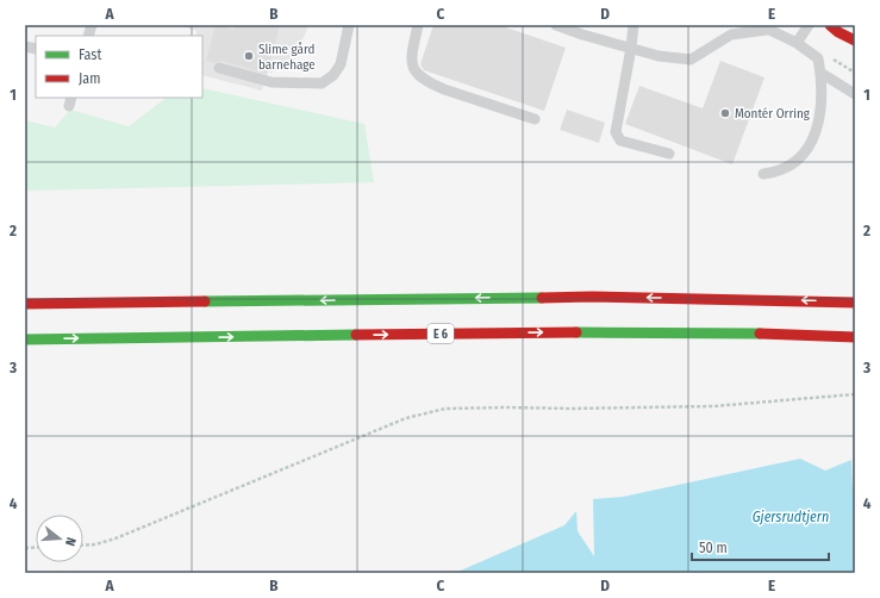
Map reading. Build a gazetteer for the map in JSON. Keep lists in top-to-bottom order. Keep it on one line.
{"streets":{"main road":["E 6"]},"water":["Gjersrudtjern"],"places":["Slime gård barnehage","Montér Orring"],"legend":["Fast","Jam"],"scale_bar":"50 m","north":"right","grid":{"columns":["A","B","C","D","E"],"rows":["1","2","3","4"]}}
